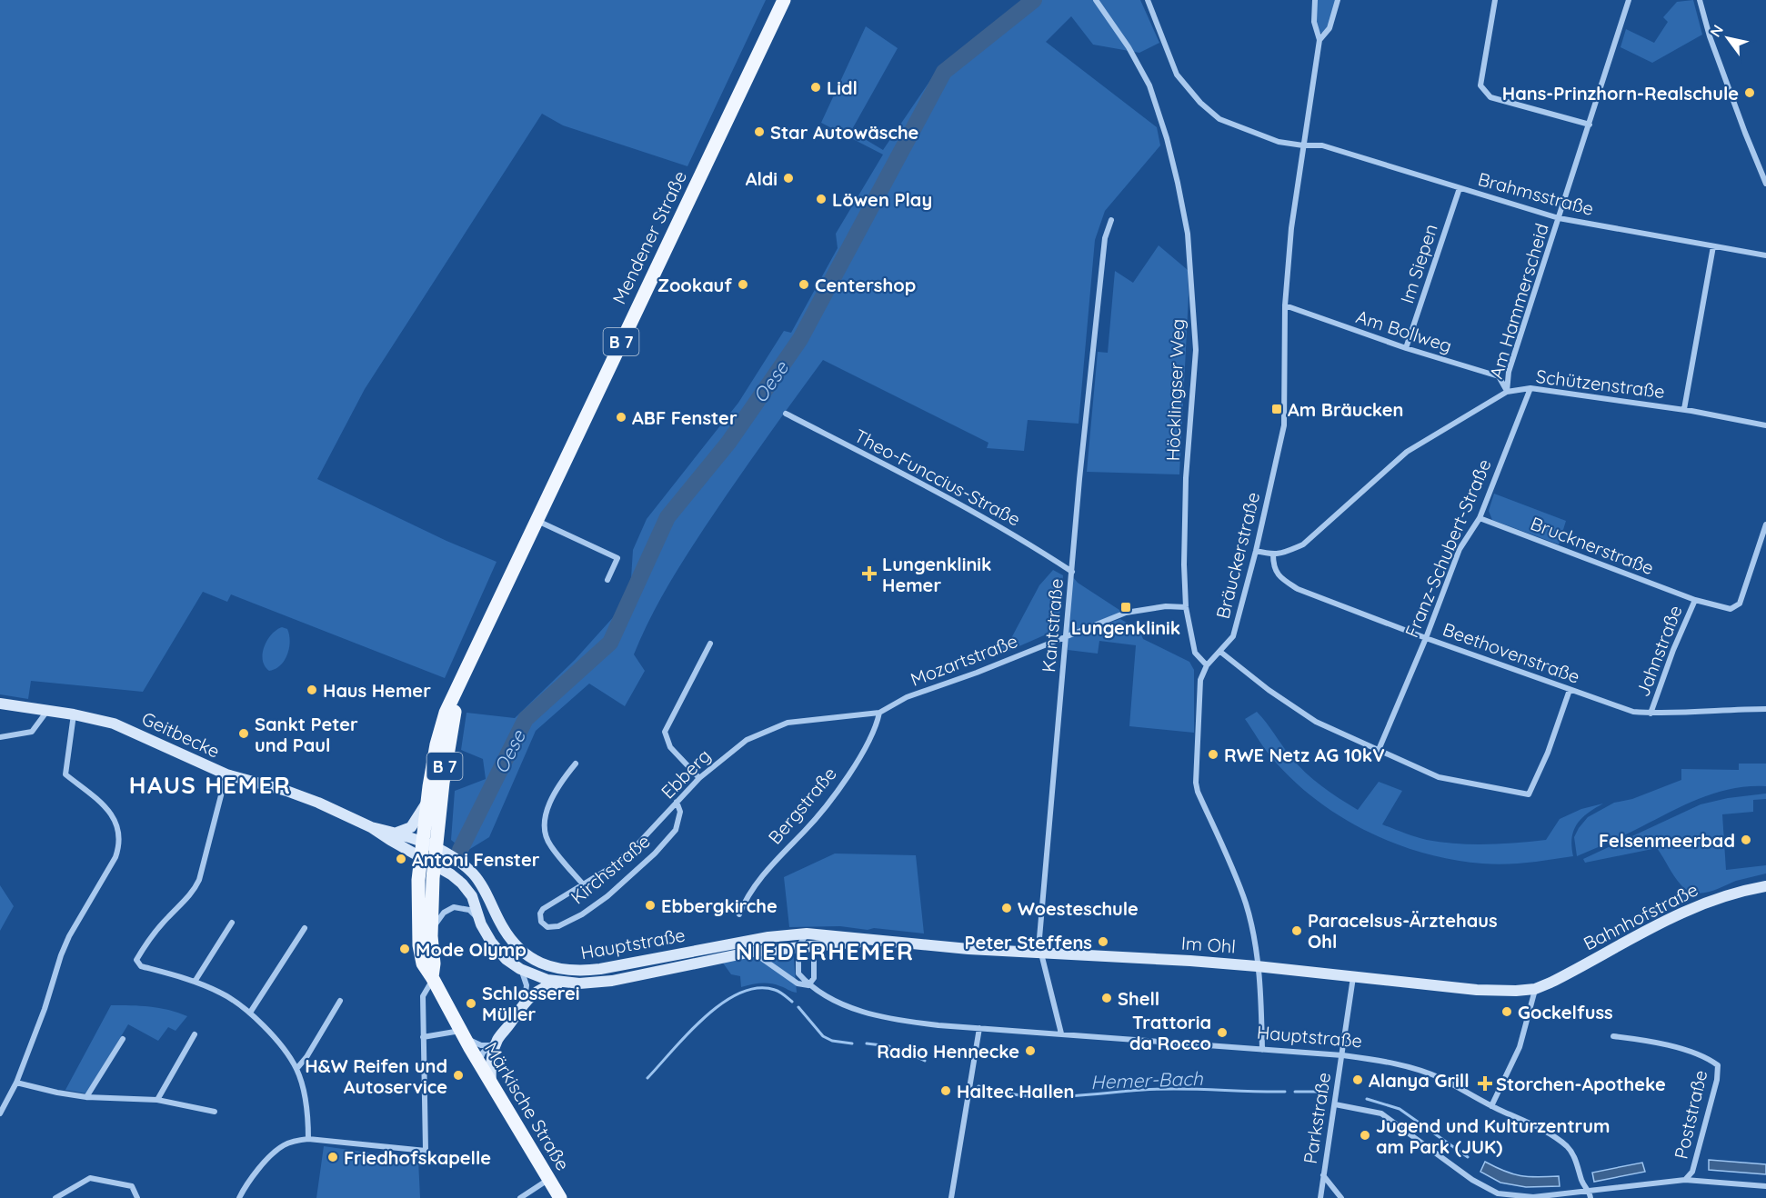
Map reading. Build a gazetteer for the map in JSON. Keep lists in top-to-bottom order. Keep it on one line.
{"streets":{"main road":["Mendener Straße","B 7","Geitbecke","Bahnhofstraße","Hauptstraße","Im Ohl","Märkische Straße"],"street":["Brahmsstraße","Im Siepen","Am Hammerscheid","Am Bollweg","Schützenstraße","Höcklingser Weg","Theo-Funccius-Straße","Brucknerstraße","Franz-Schubert-Straße","Bräuckerstraße","Kantstraße","Jahnstraße","Beethovenstraße","Mozartstraße","Ebberg","Bergstraße","Kirchstraße","Poststraße","Parkstraße"]},"crossings":[["Brahmsstraße","Im Siepen"],["Brahmsstraße","Am Hammerscheid"],["Brahmsstraße","Bräuckerstraße"],["Mendener Straße","Geitbecke"],["Mendener Straße","Hauptstraße"],["Mendener Straße","Märkische Straße"],["Im Siepen","Am Bollweg"],["Am Hammerscheid","Am Bollweg"],["Am Hammerscheid","Schützenstraße"],["Am Bollweg","Schützenstraße"],["Am Bollweg","Bräuckerstraße"],["Schützenstraße","Franz-Schubert-Straße"],["Schützenstraße","Bräuckerstraße"],["Schützenstraße","Beethovenstraße"],["Höcklingser Weg","Bräuckerstraße"],["Höcklingser Weg","Mozartstraße"],["Theo-Funccius-Straße","Kantstraße"],["Brucknerstraße","Franz-Schubert-Straße"],["Brucknerstraße","Jahnstraße"],["Franz-Schubert-Straße","Beethovenstraße"],["Kantstraße","Mozartstraße"],["Kantstraße","Hauptstraße"],["Kantstraße","Im Ohl"],["Jahnstraße","Beethovenstraße"],["Mozartstraße","Ebberg"],["Mozartstraße","Bergstraße"],["Geitbecke","Hauptstraße"],["Geitbecke","Märkische Straße"],["Ebberg","Bergstraße"],["Ebberg","Kirchstraße"],["Bahnhofstraße","Im Ohl"],["Hauptstraße","Im Ohl"],["Hauptstraße","Märkische Straße"],["Hauptstraße","Parkstraße"],["Im Ohl","Parkstraße"]],"districts":["HAUS HEMER","NIEDERHEMER"],"water":["Oese","Hemer-Bach"],"places":{"other":["Lidl","Hans-Prinzhorn-Realschule","Star Autowäsche","Aldi","Löwen Play","Zookauf","Centershop","ABF Fenster","Haus Hemer","Sankt Peter und Paul","RWE Netz AG 10kV","Felsenmeerbad","Antoni Fenster","Ebbergkirche","Woesteschule","Paracelsus-Ärztehaus Ohl","Peter Steffens","Mode Olymp","Shell","Schlosserei Müller","Gockelfuss","Trattoria da Rocco","Radio Hennecke","H&W Reifen und Autoservice","Alanya Grill","Haltec Hallen","Jugend und Kulturzentrum am Park (JUK)","Friedhofskapelle"],"transit":["Am Bräucken","Lungenklinik"],"health":["Lungenklinik Hemer","Storchen-Apotheke"]},"north":"top left"}
